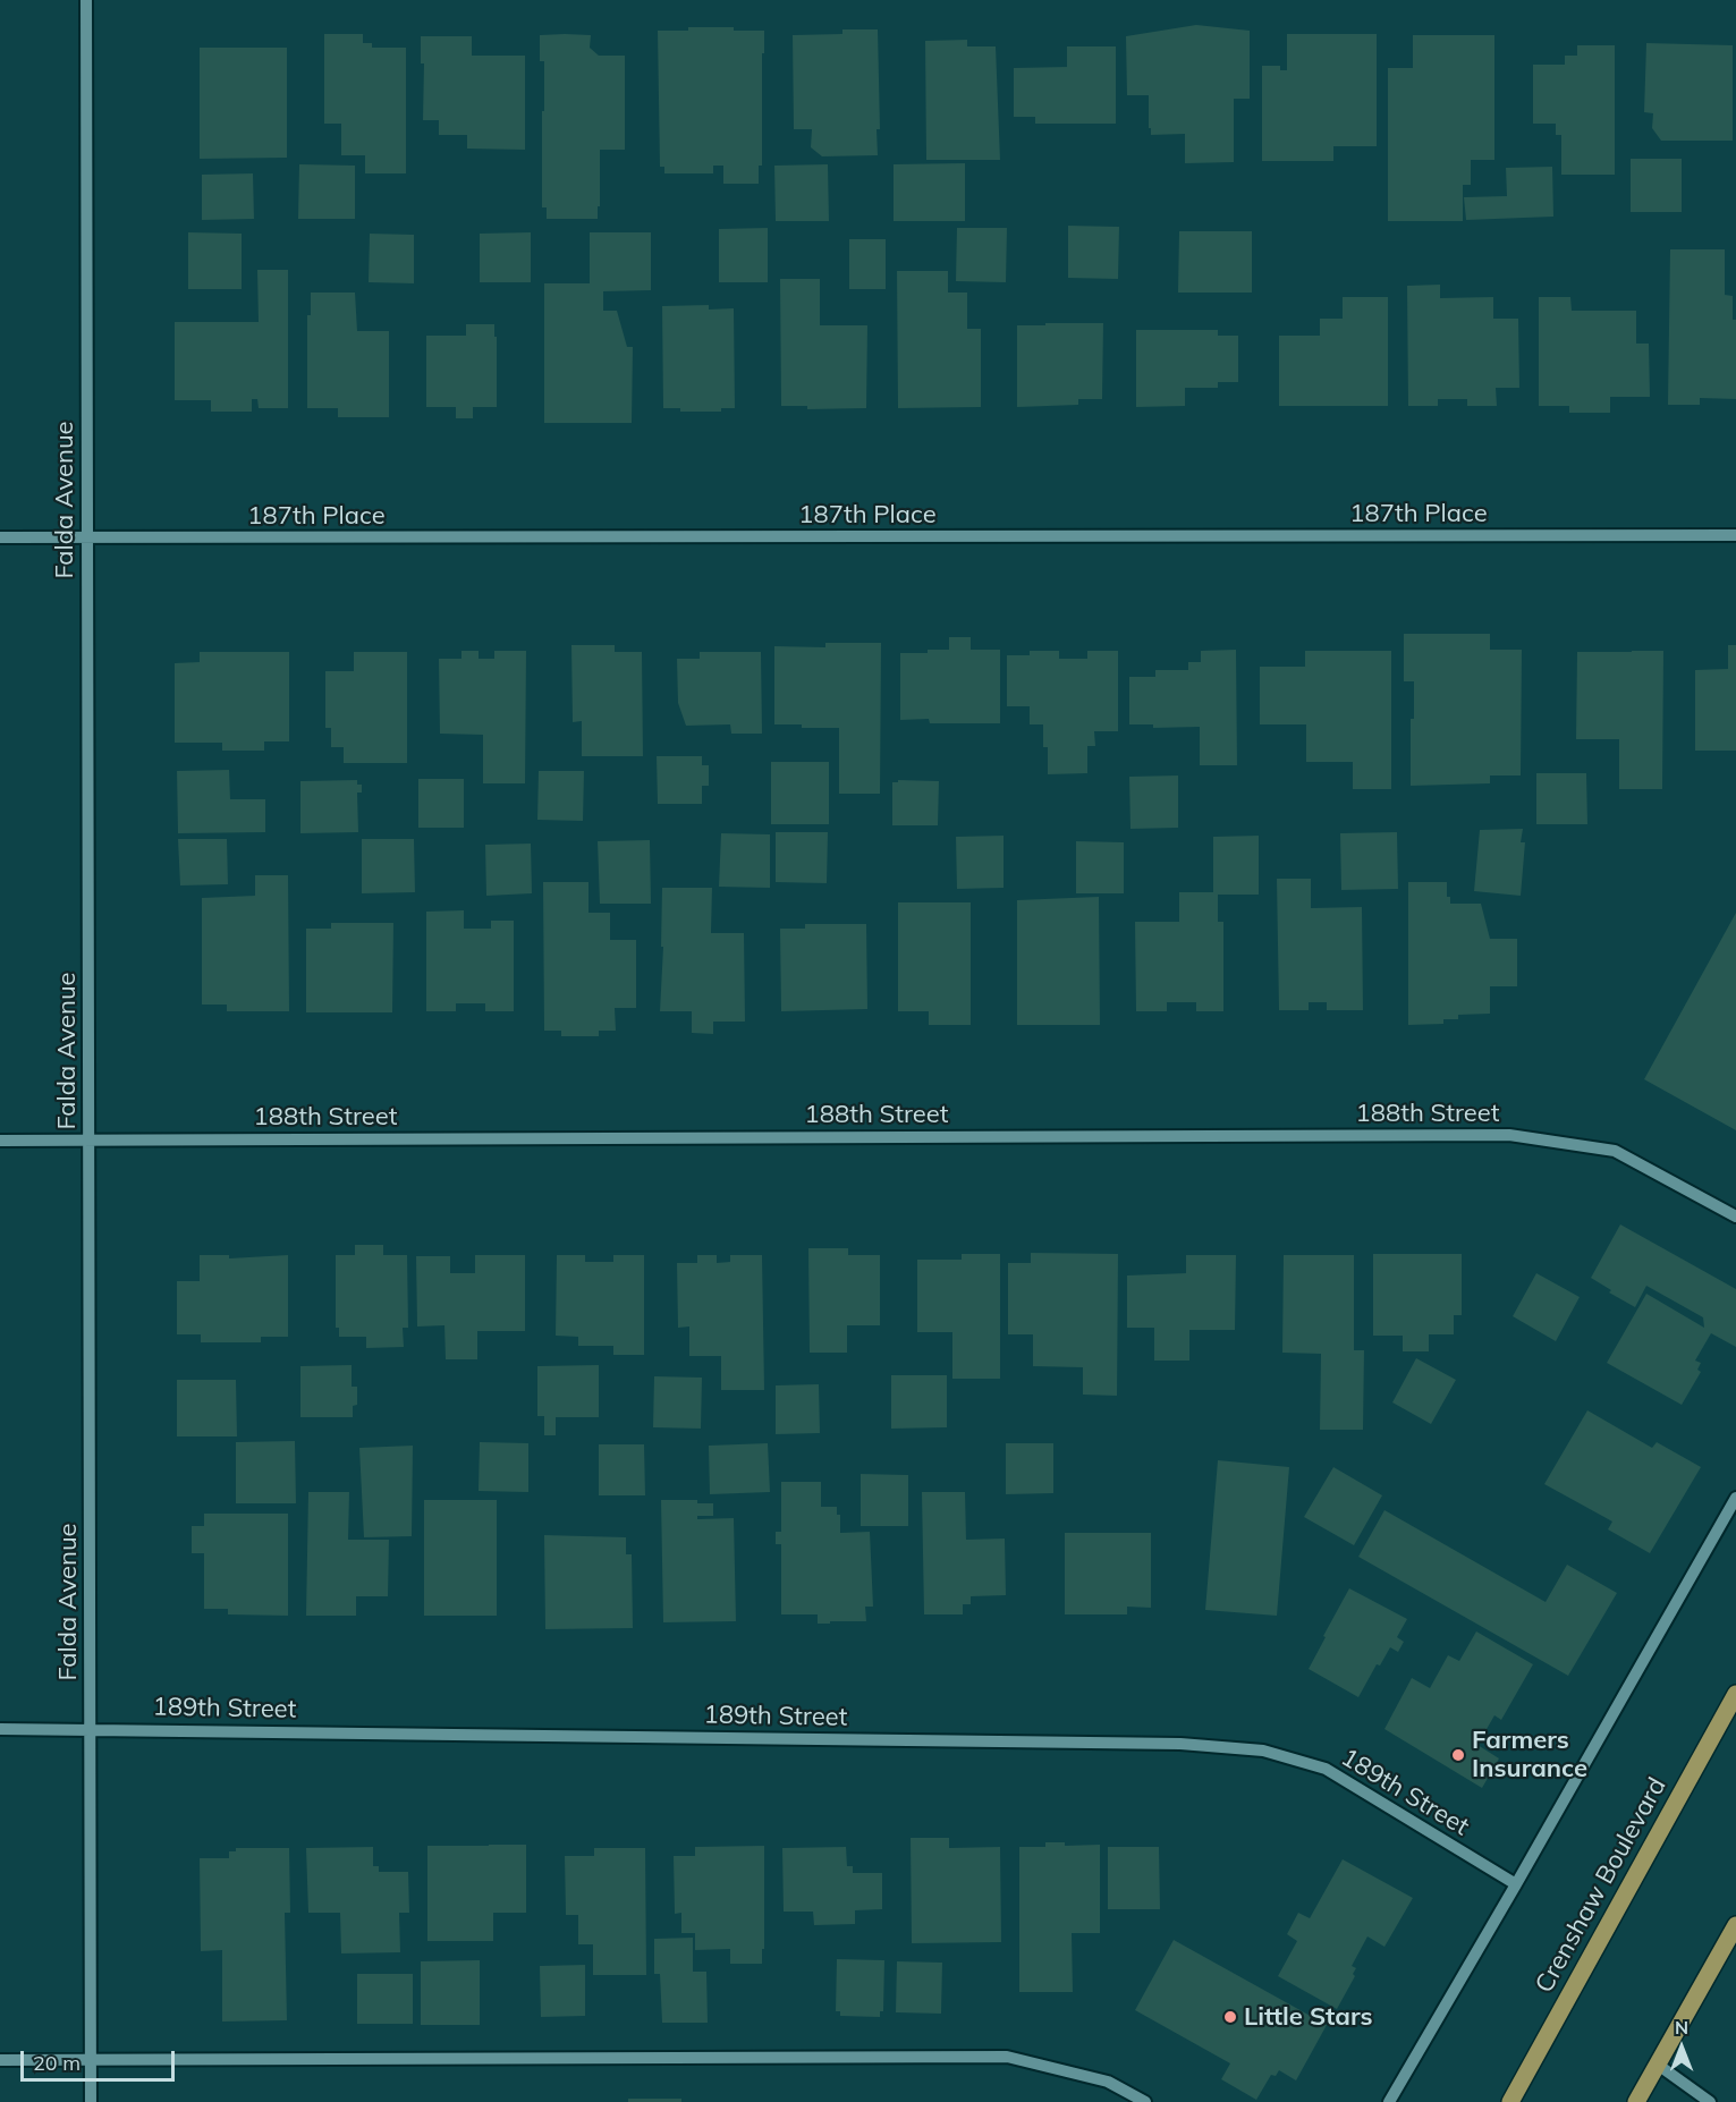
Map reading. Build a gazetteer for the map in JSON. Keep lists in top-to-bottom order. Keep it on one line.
{"streets":{"main road":["Crenshaw Boulevard"],"street":["Falda Avenue","187th Place","188th Street","189th Street"]},"crossings":[["Falda Avenue","187th Place"],["Falda Avenue","188th Street"],["Falda Avenue","189th Street"]],"places":["Farmers Insurance","Little Stars"],"scale_bar":"20 m","north":"top"}
